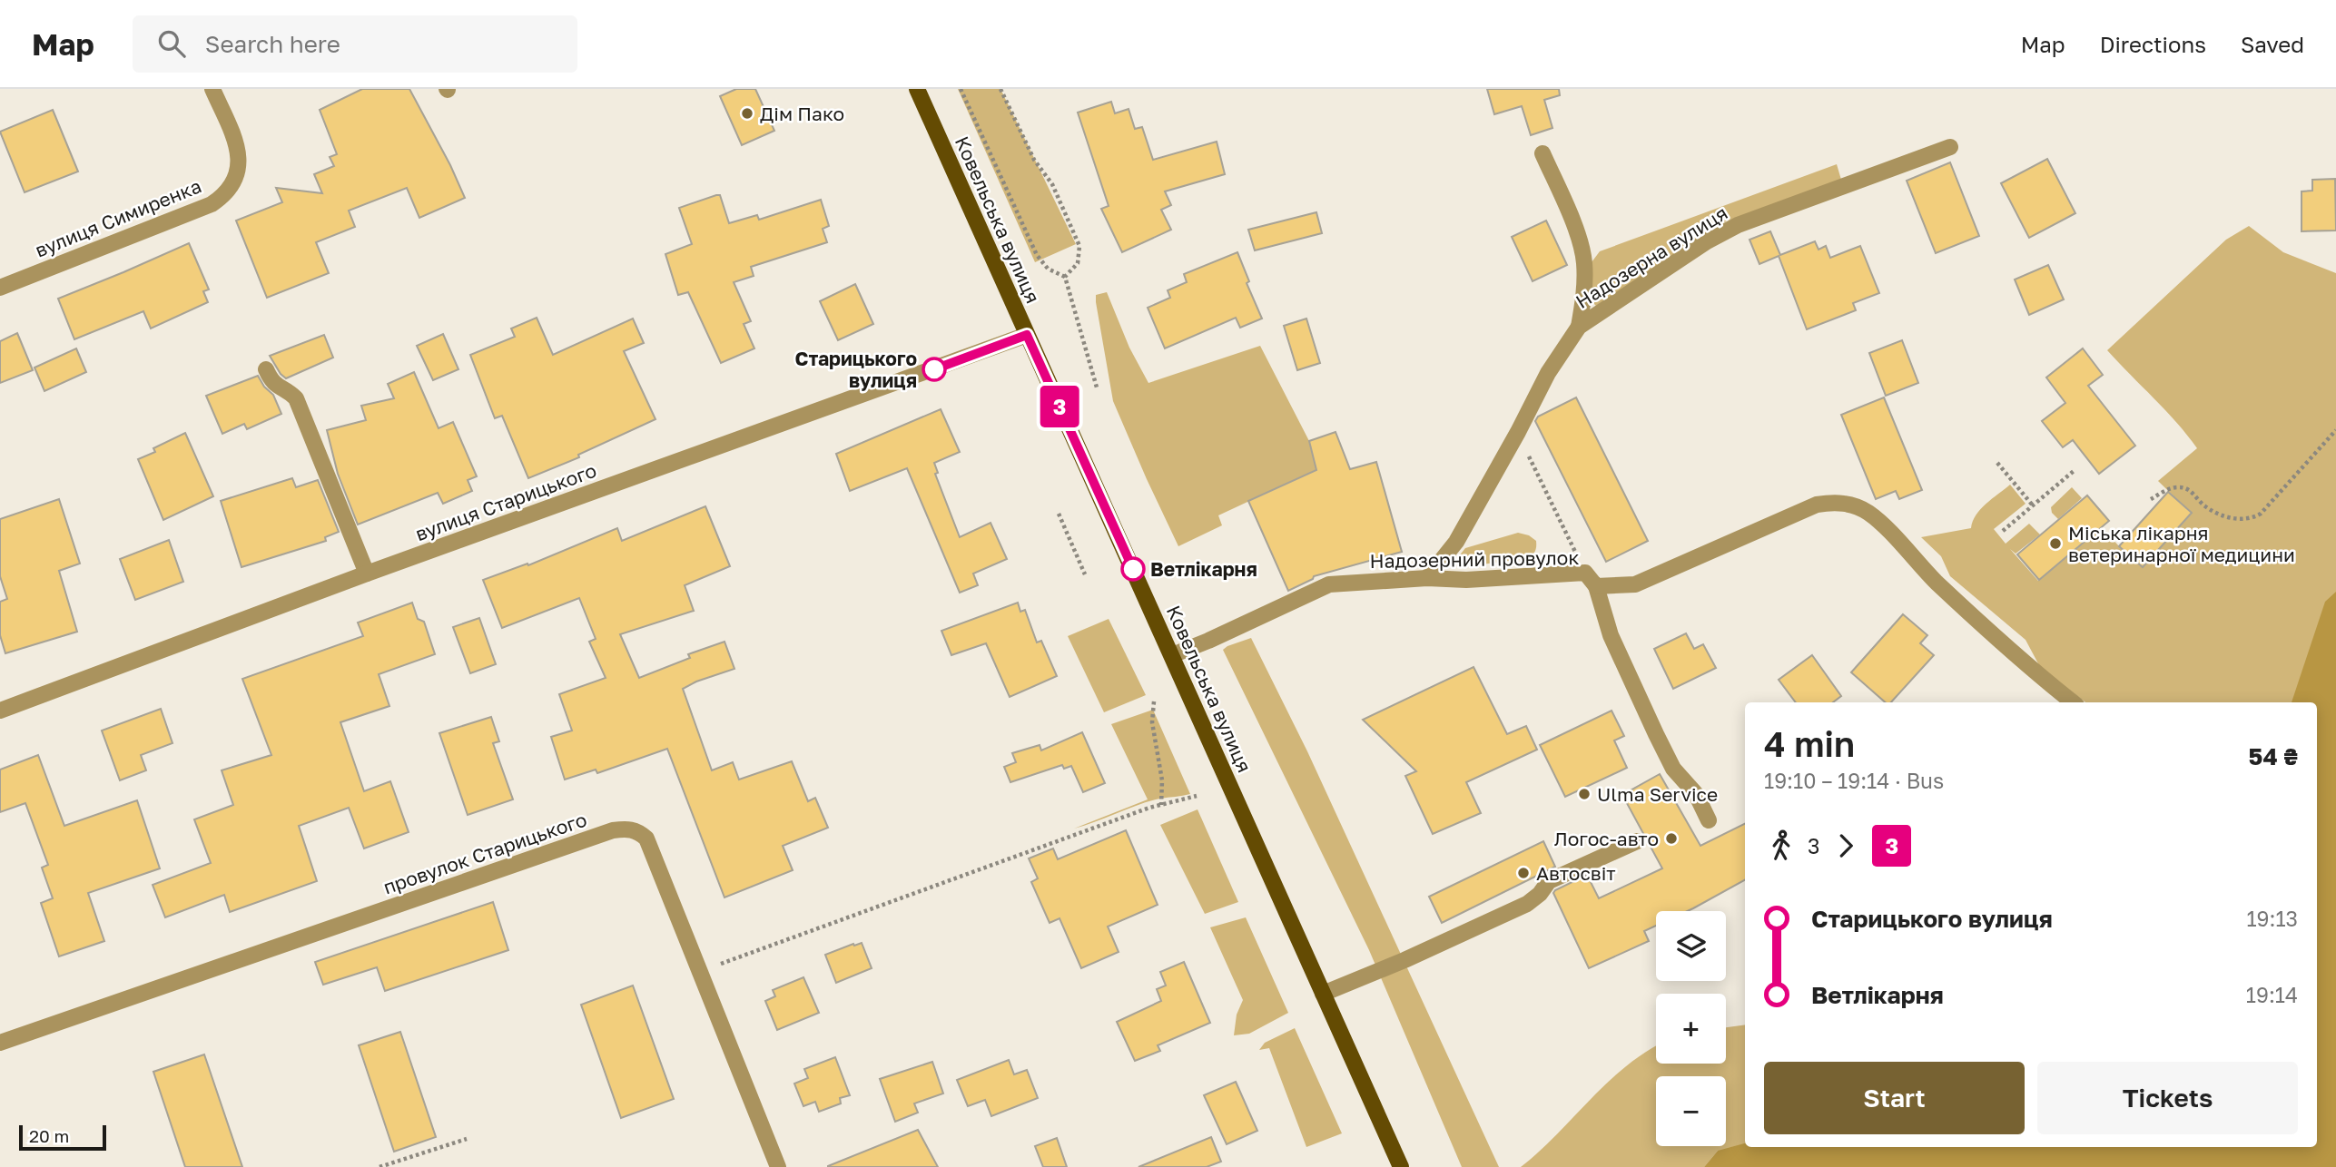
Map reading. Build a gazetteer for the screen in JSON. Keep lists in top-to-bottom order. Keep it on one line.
{"streets":{"main road":["Ковельська вулиця"],"street":["вулиця Симиренка","Надозерна вулиця","вулиця Старицького","Надозерний провулок","провулок Старицького"]},"crossings":[["Ковельська вулиця","вулиця Старицького"],["Ковельська вулиця","Надозерний провулок"],["Надозерна вулиця","Надозерний провулок"]],"places":["Дім Пако","Старицького вулиця","Міська лікарня ветеринарної медицини","Ветлікарня","Ulma Service","Логос-авто","Автосвіт"],"lines":["bus line 3"],"scale_bar":"20 m","page":{"header":"Map","search":"Search here","nav":["Map","Directions","Saved"],"on_map":"3","heading":["4 min","19:10 – 19:14 · Bus","54 ₴"],"legs":["3","3"],"list":[{"name":"Старицького вулиця","value":"19:13"},{"name":"Ветлікарня","value":"19:14"}],"map_buttons":["+","−"],"buttons":["Start","Tickets"],"scale":"20 m"}}
